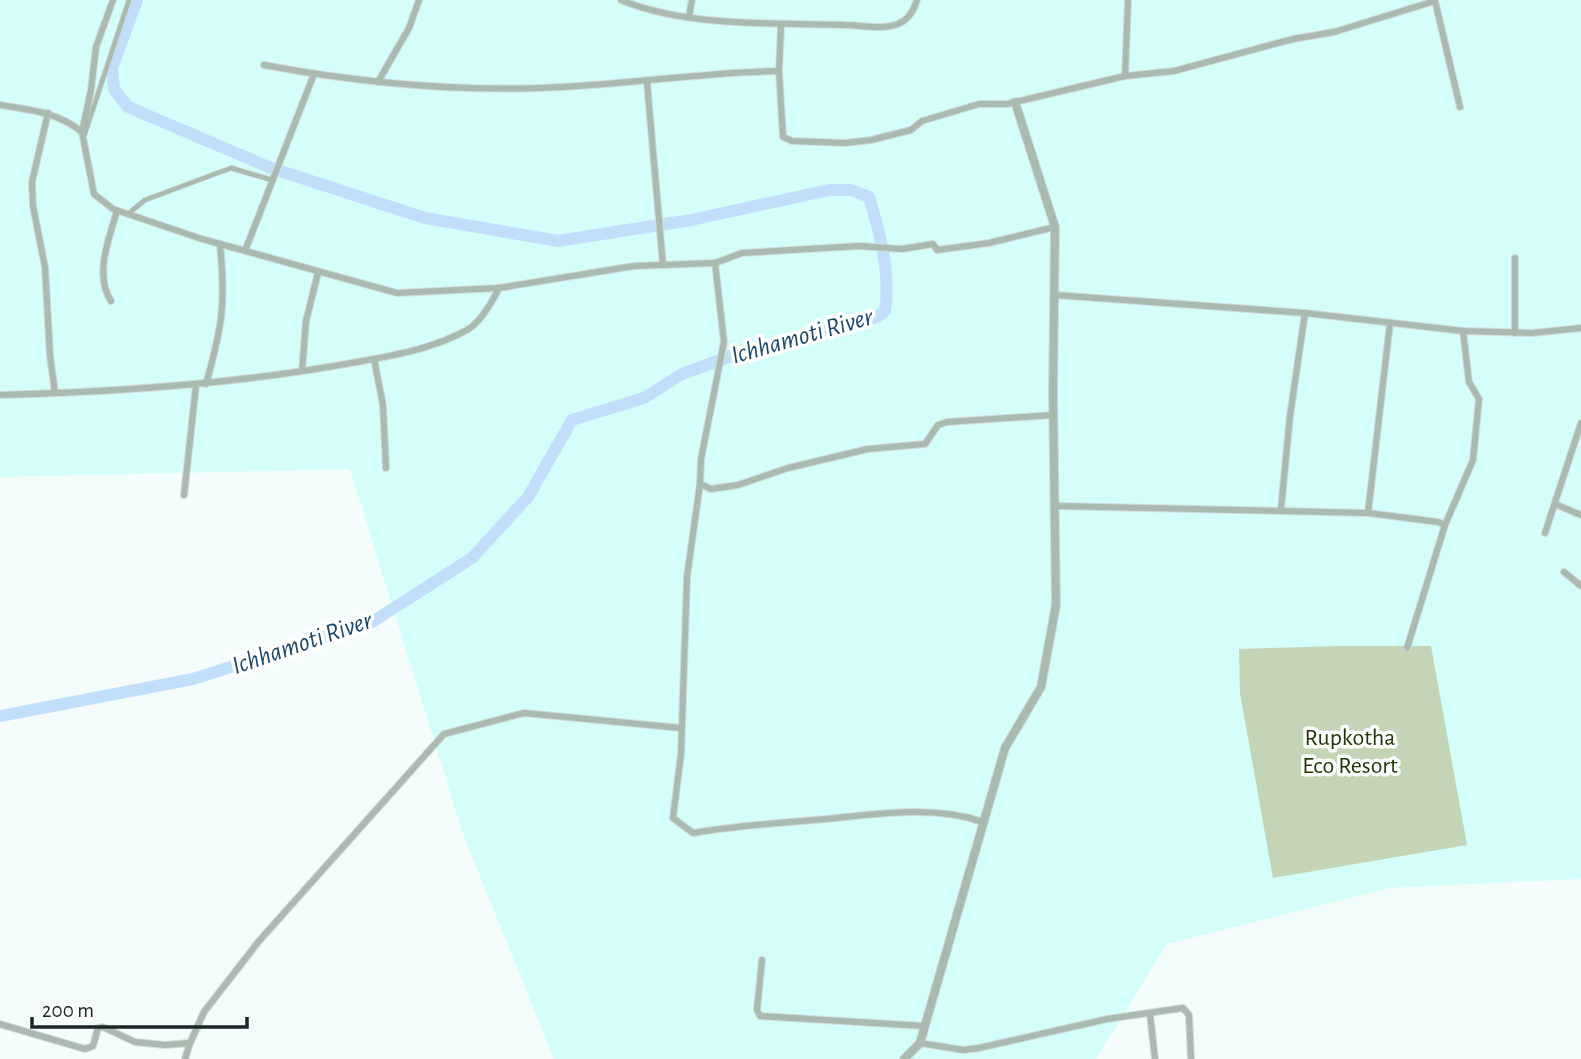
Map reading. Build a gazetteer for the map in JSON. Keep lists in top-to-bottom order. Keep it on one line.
{"water":["Ichhamoti River"],"parks":["Rupkotha Eco Resort"],"scale_bar":"200 m"}
